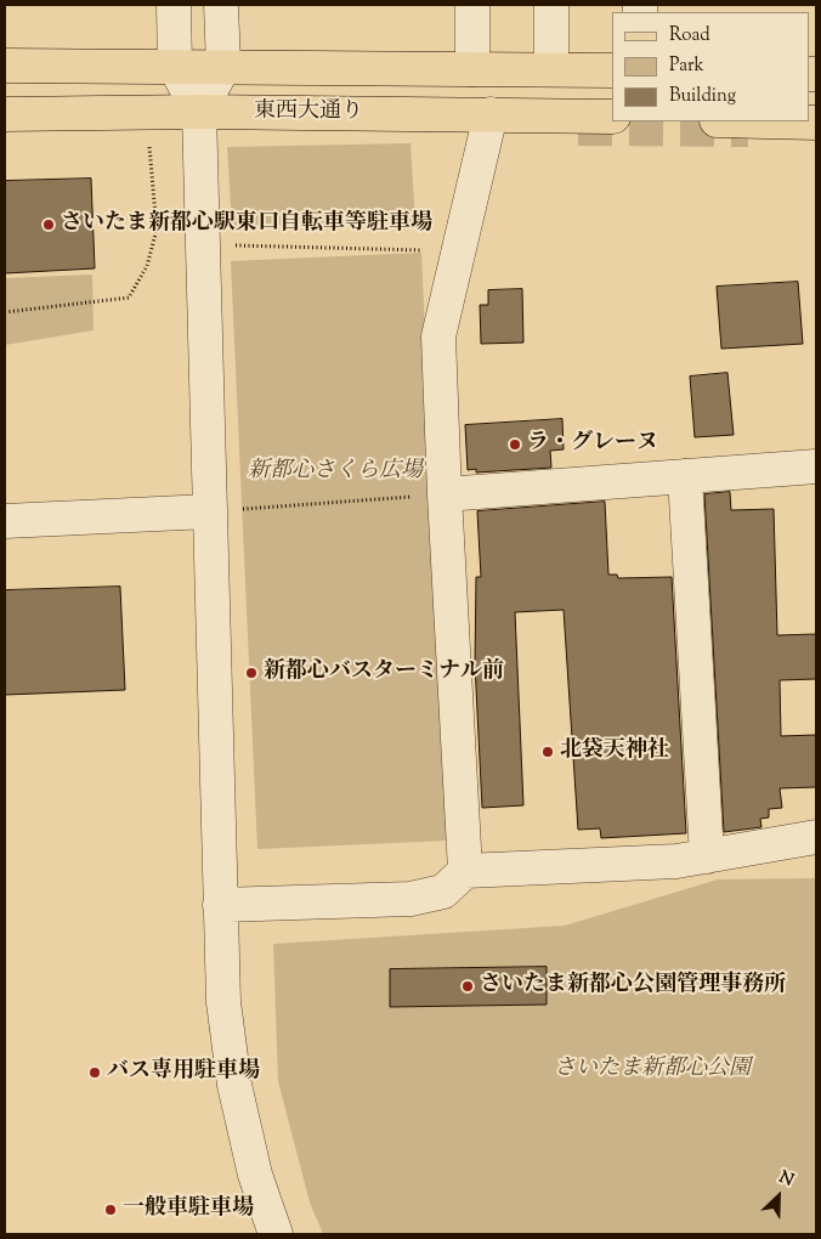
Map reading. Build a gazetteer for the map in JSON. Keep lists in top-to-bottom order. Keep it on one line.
{"streets":{"main road":["東西大通り"]},"parks":["新都心さくら広場","さいたま新都心公園"],"places":["さいたま新都心駅東口自転車等駐車場","ラ・グレーヌ","新都心バスターミナル前","北袋天神社","さいたま新都心公園管理事務所","バス専用駐車場","一般車駐車場"],"legend":["Road","Park","Building"],"north":"top right"}
